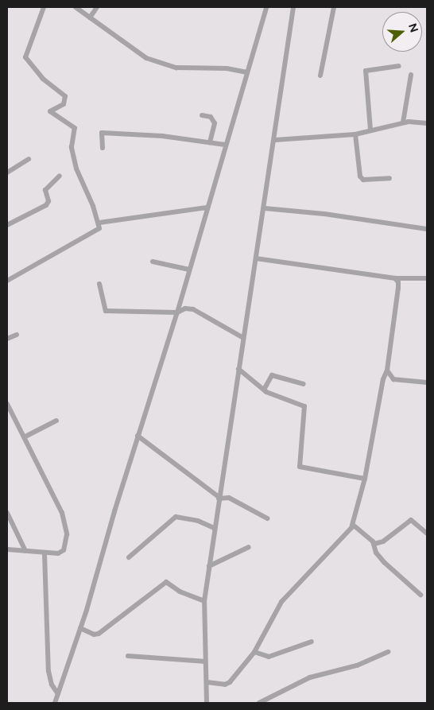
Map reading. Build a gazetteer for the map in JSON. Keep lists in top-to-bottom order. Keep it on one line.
{"north":"right"}
